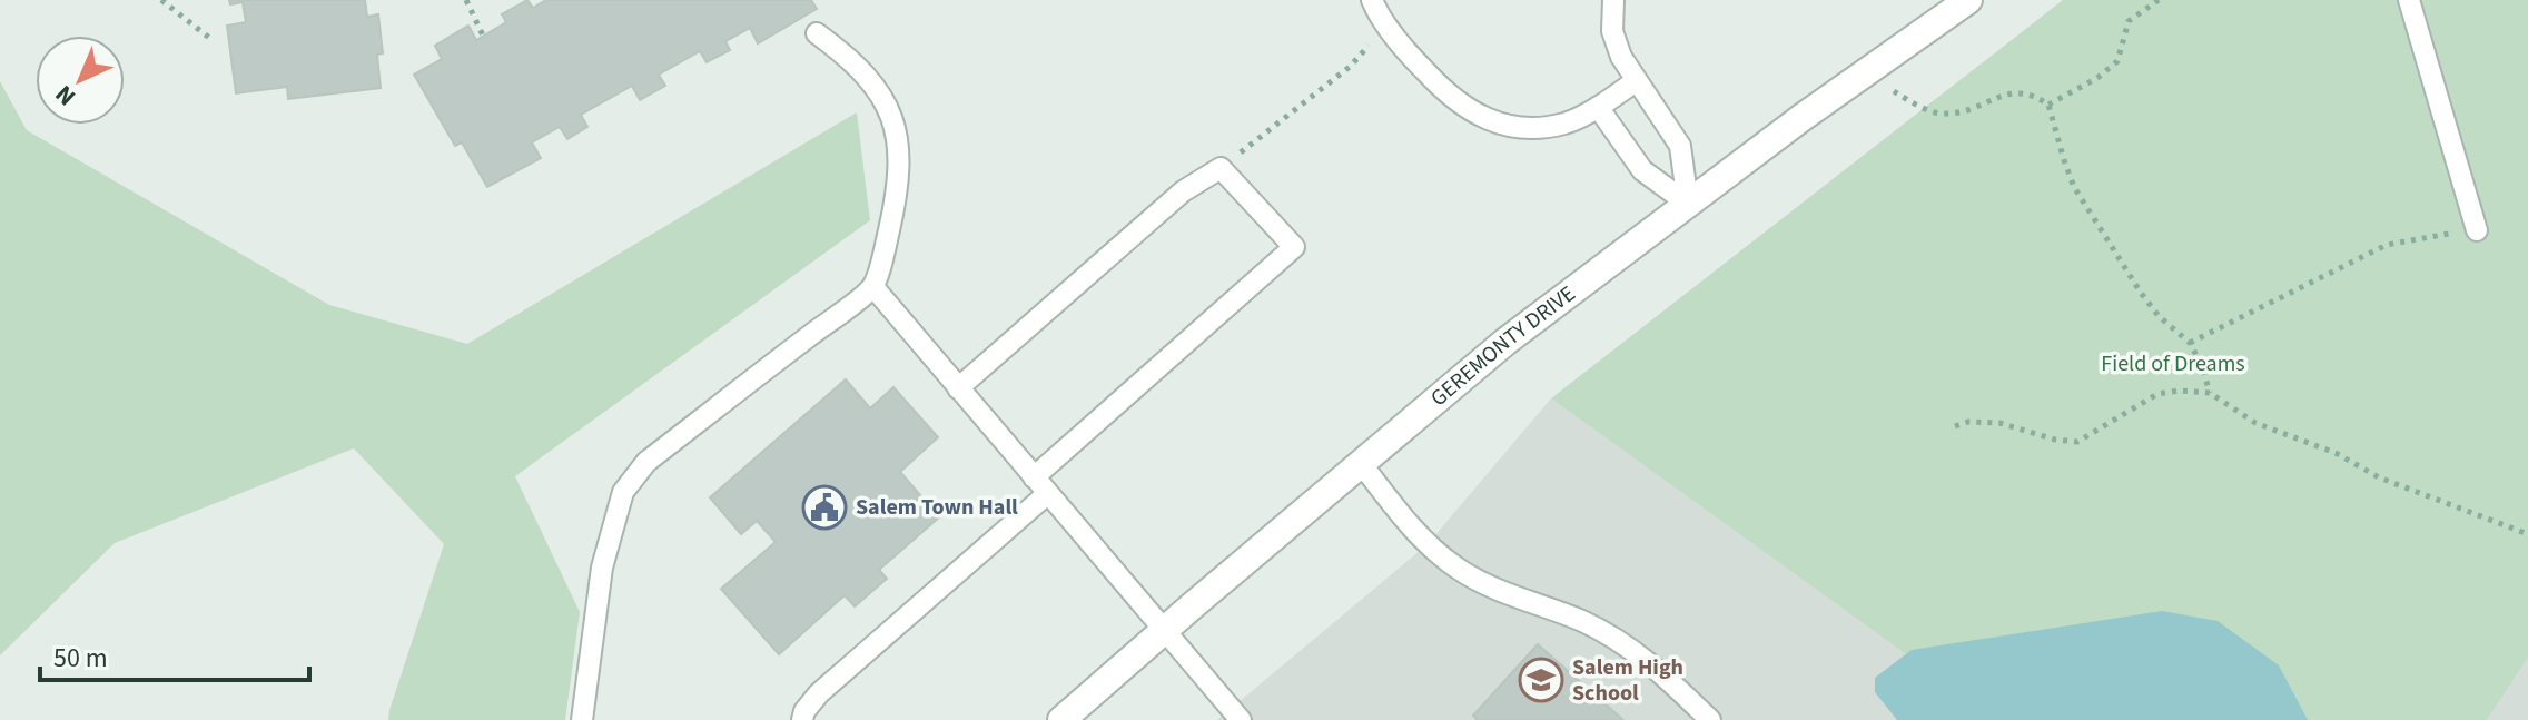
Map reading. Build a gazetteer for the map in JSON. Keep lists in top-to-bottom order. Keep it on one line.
{"streets":{"street":["GEREMONTY DRIVE"]},"parks":["Field of Dreams"],"places":{"public building":["Salem Town Hall"],"school or university":["Salem High School"]},"scale_bar":"50 m","north":"bottom left"}
